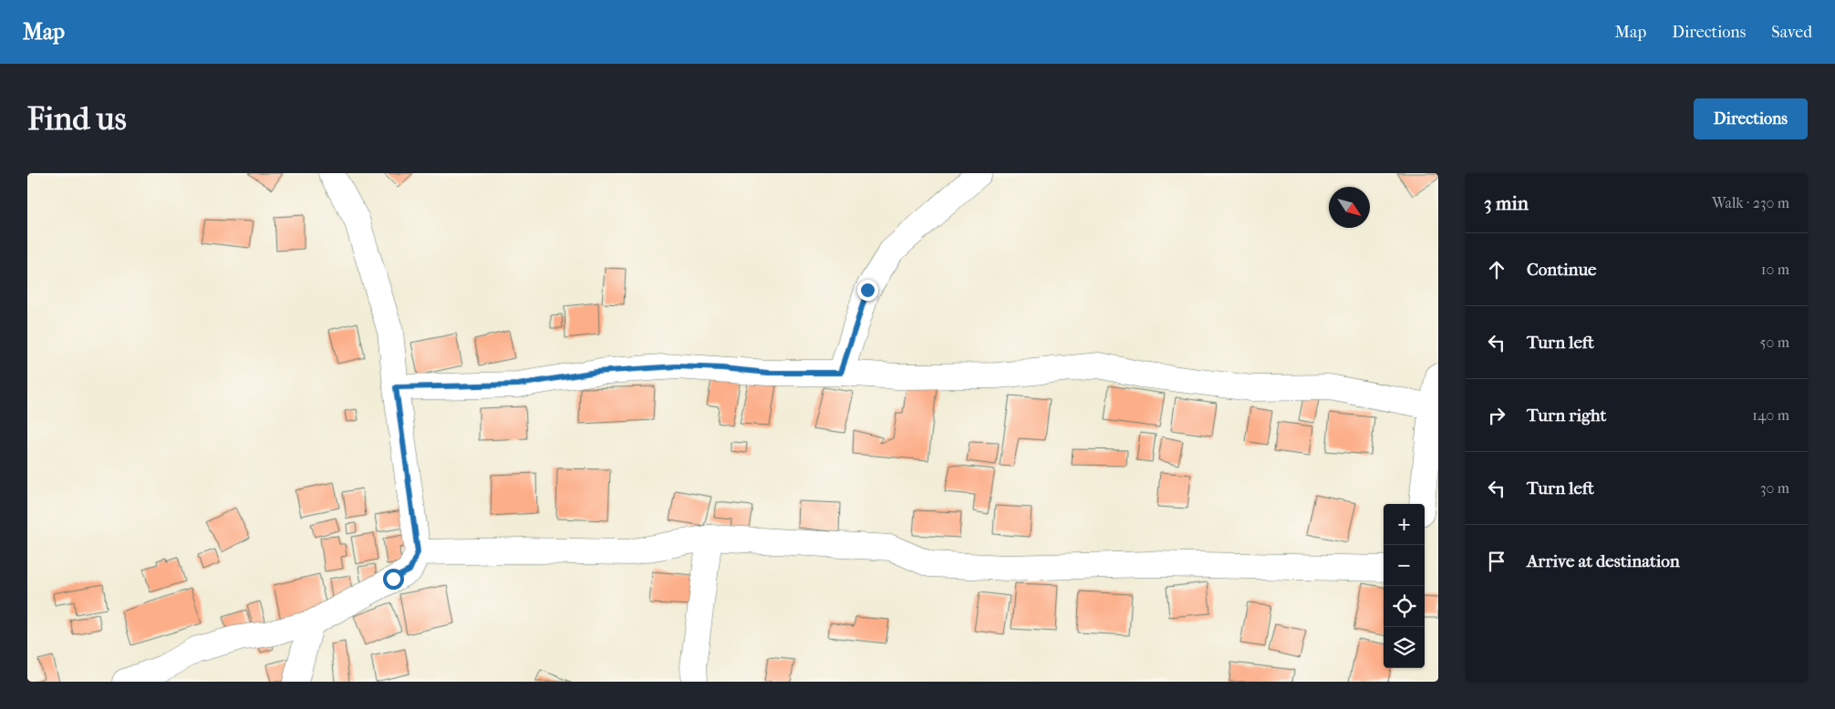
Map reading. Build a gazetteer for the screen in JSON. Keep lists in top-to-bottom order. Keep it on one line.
{"north":"bottom right","page":{"header":"Map","nav":["Map","Directions","Saved"],"buttons":"Directions","title":"Find us","heading":["3 min","Walk · 230 m"],"list":[["Continue","10 m"],["Turn left","50 m"],["Turn right","140 m"],["Turn left","30 m"],"Arrive at destination"],"map_buttons":["+","−"]}}
